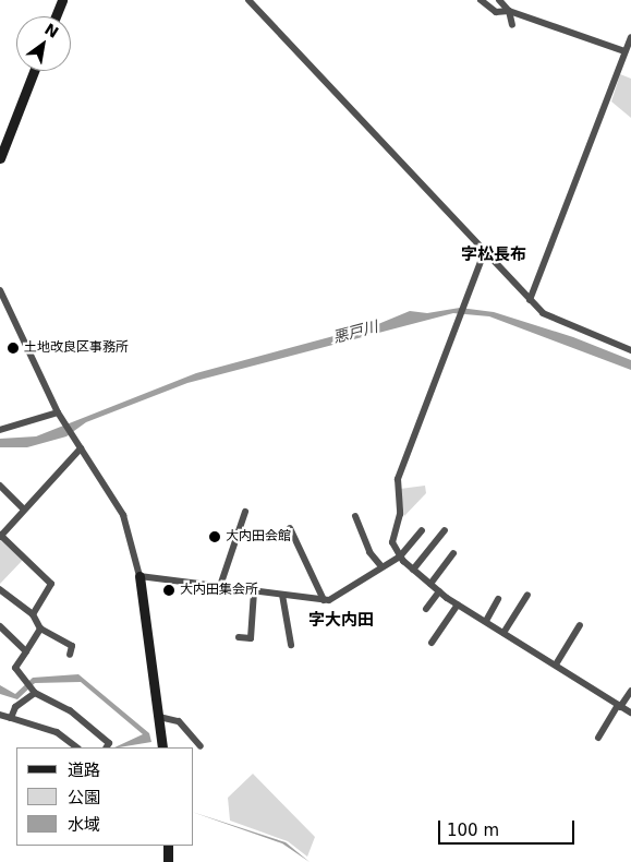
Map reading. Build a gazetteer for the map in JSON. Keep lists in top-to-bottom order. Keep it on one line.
{"districts":["字松長布","字大内田"],"water":["悪戸川"],"places":["土地改良区事務所","大内田会館","大内田集会所"],"legend":["道路","公園","水域"],"scale_bar":"100 m","north":"top right"}
